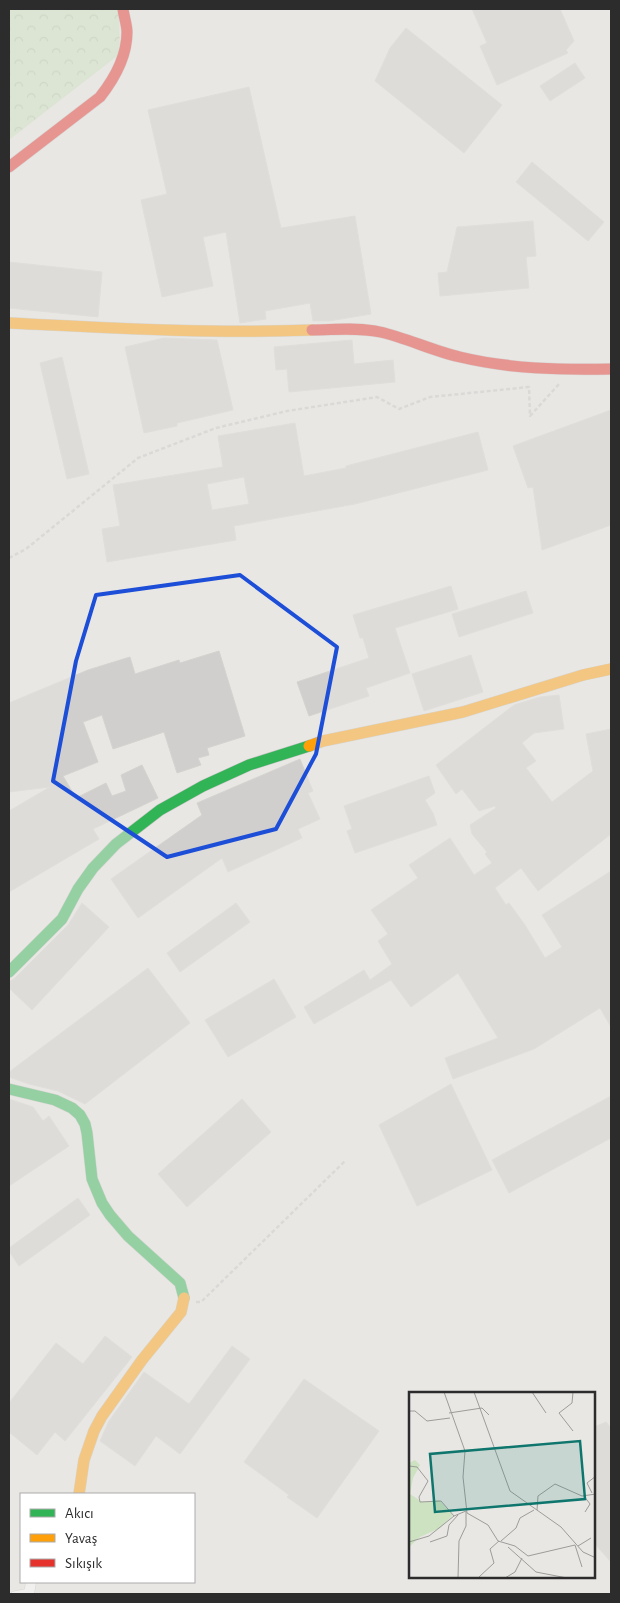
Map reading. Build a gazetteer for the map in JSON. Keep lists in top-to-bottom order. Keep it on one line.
{"legend":["Akıcı","Yavaş","Sıkışık"]}
